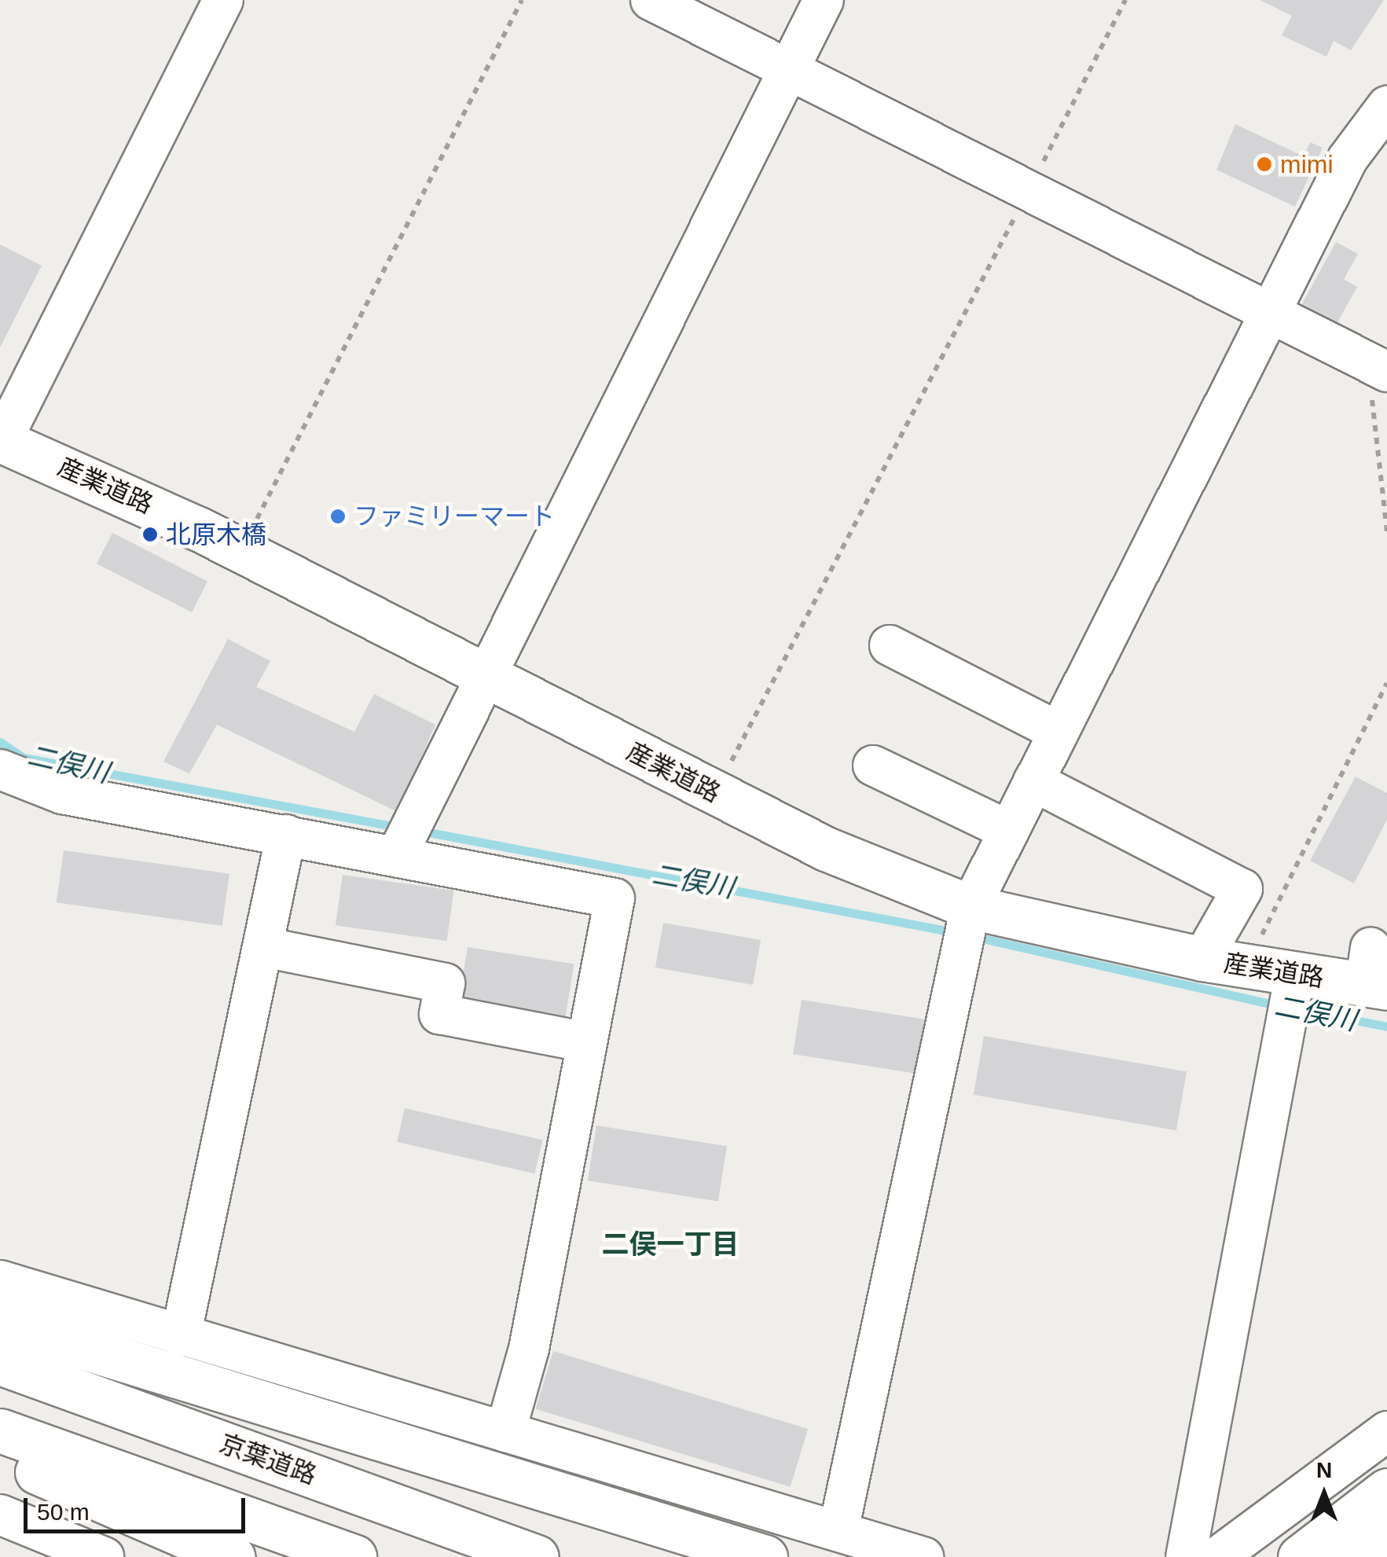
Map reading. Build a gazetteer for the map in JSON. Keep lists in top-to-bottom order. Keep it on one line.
{"streets":{"main road":["産業道路","京葉道路"]},"districts":["二俣一丁目"],"water":["二俣川"],"places":["mimi","ファミリーマート","北原木橋"],"scale_bar":"50 m","north":"top"}
